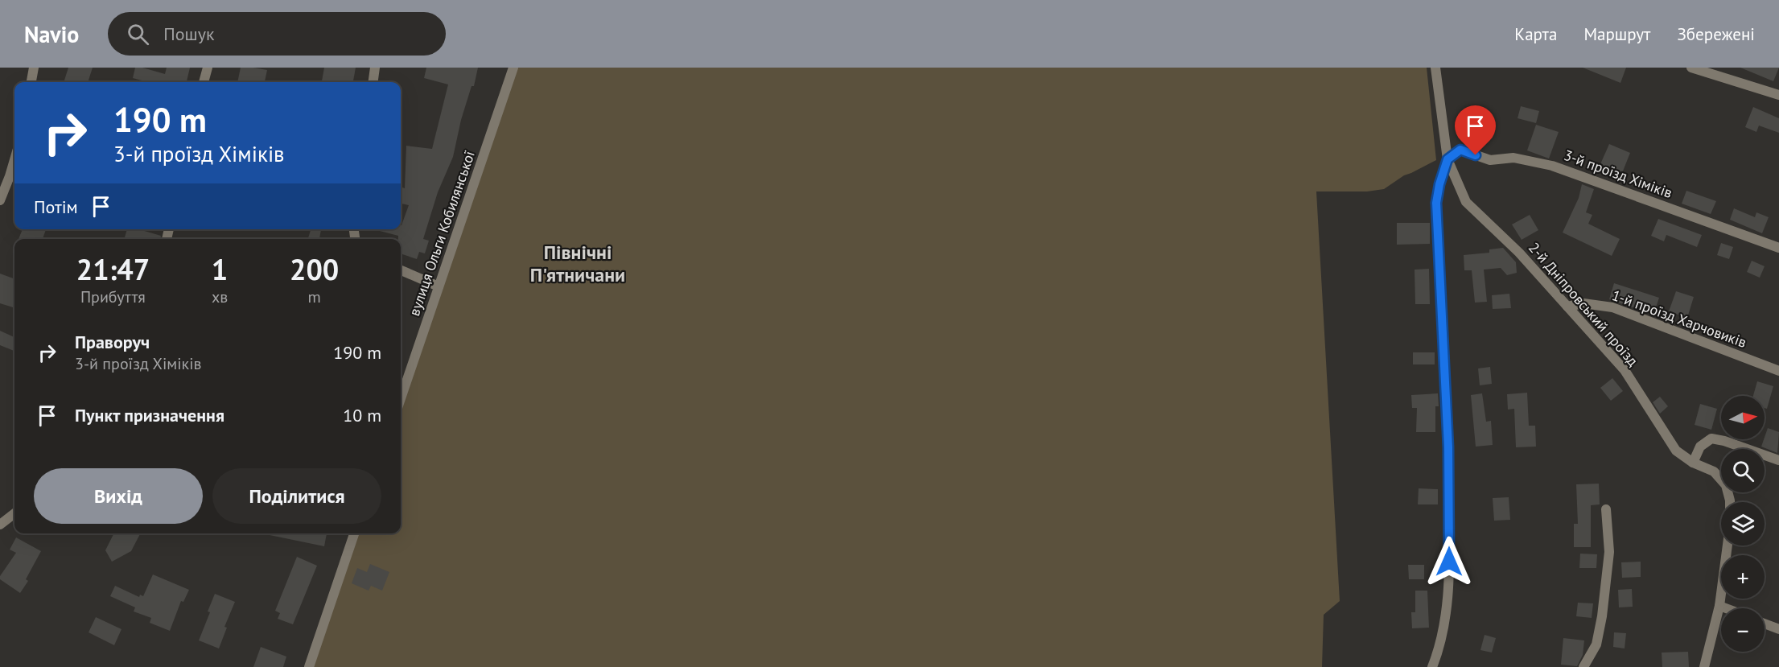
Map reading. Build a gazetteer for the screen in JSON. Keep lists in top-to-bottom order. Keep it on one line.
{"streets":{"street":["3-й проїзд Хіміків","вулиця Ольги Кобилянської","2-й Дніпровський проїзд","1-й проїзд Харчовиків"]},"crossings":[["3-й проїзд Хіміків","2-й Дніпровський проїзд"],["2-й Дніпровський проїзд","1-й проїзд Харчовиків"]],"districts":["Північні П'ятничани"],"north":"right","page":{"header":"Navio","search":"Пошук","nav":["Карта","Маршрут","Збережені"],"turn":["190 m","3-й проїзд Хіміків"],"then":"Потім","eta":["21:47","Прибуття","1","хв","200","m"],"list":[{"name":"Праворуч","note":"3-й проїзд Хіміків","value":"190 m"},{"name":"Пункт призначення","value":"10 m"}],"map_buttons":["+","−"],"buttons":["Вихід","Поділитися"]}}
